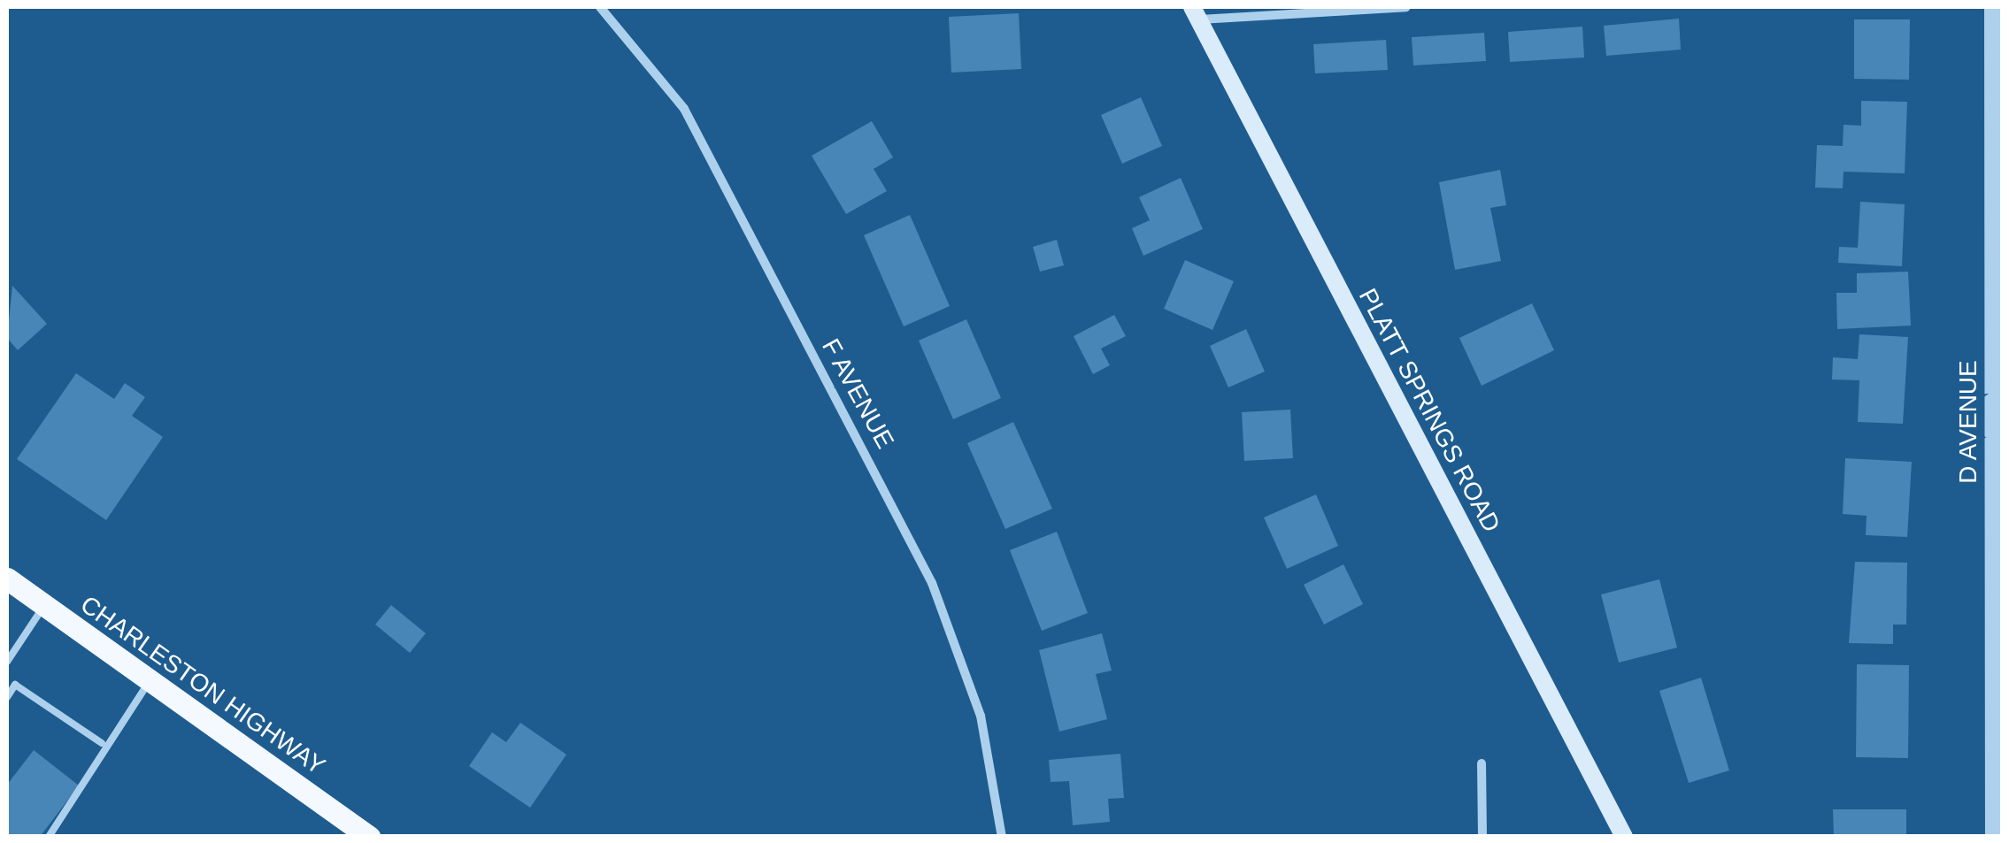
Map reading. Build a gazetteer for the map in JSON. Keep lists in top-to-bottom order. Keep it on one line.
{"streets":{"main road":["PLATT SPRINGS ROAD","CHARLESTON HIGHWAY"],"street":["F AVENUE","D AVENUE"]}}
